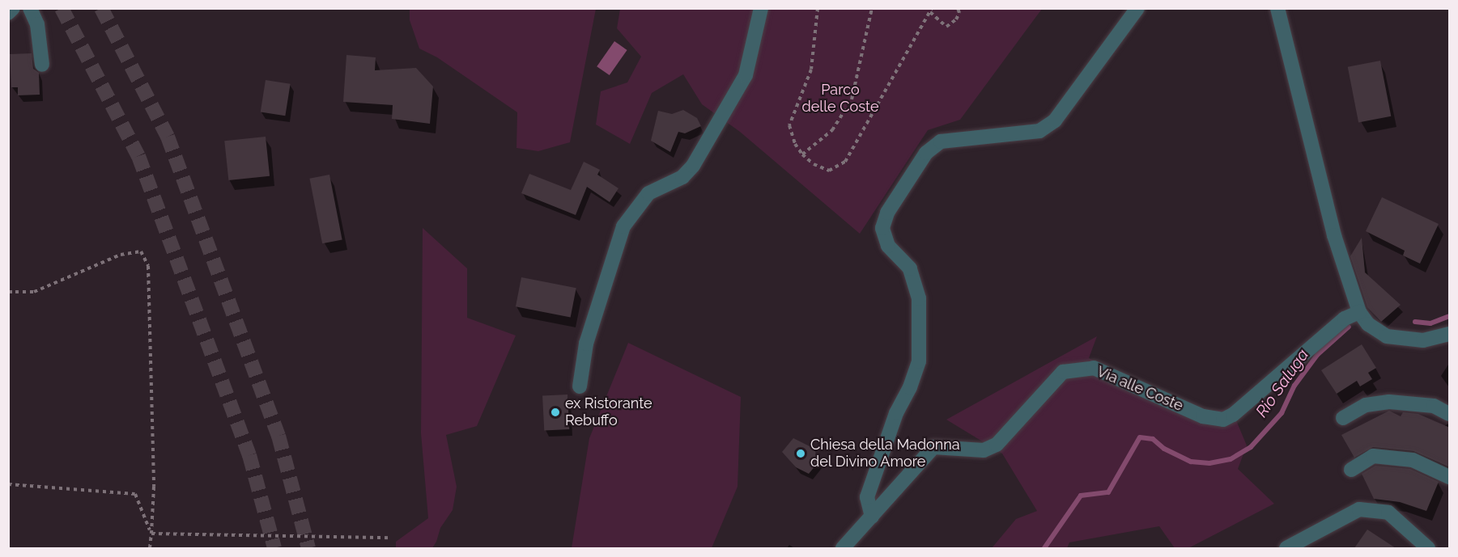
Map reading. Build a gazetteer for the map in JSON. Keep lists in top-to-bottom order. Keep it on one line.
{"streets":{"street":["Via alle Coste"]},"water":["Rio Saluga"],"parks":["Parco delle Coste"],"places":["ex Ristorante Rebuffo","Chiesa della Madonna del Divino Amore"]}
